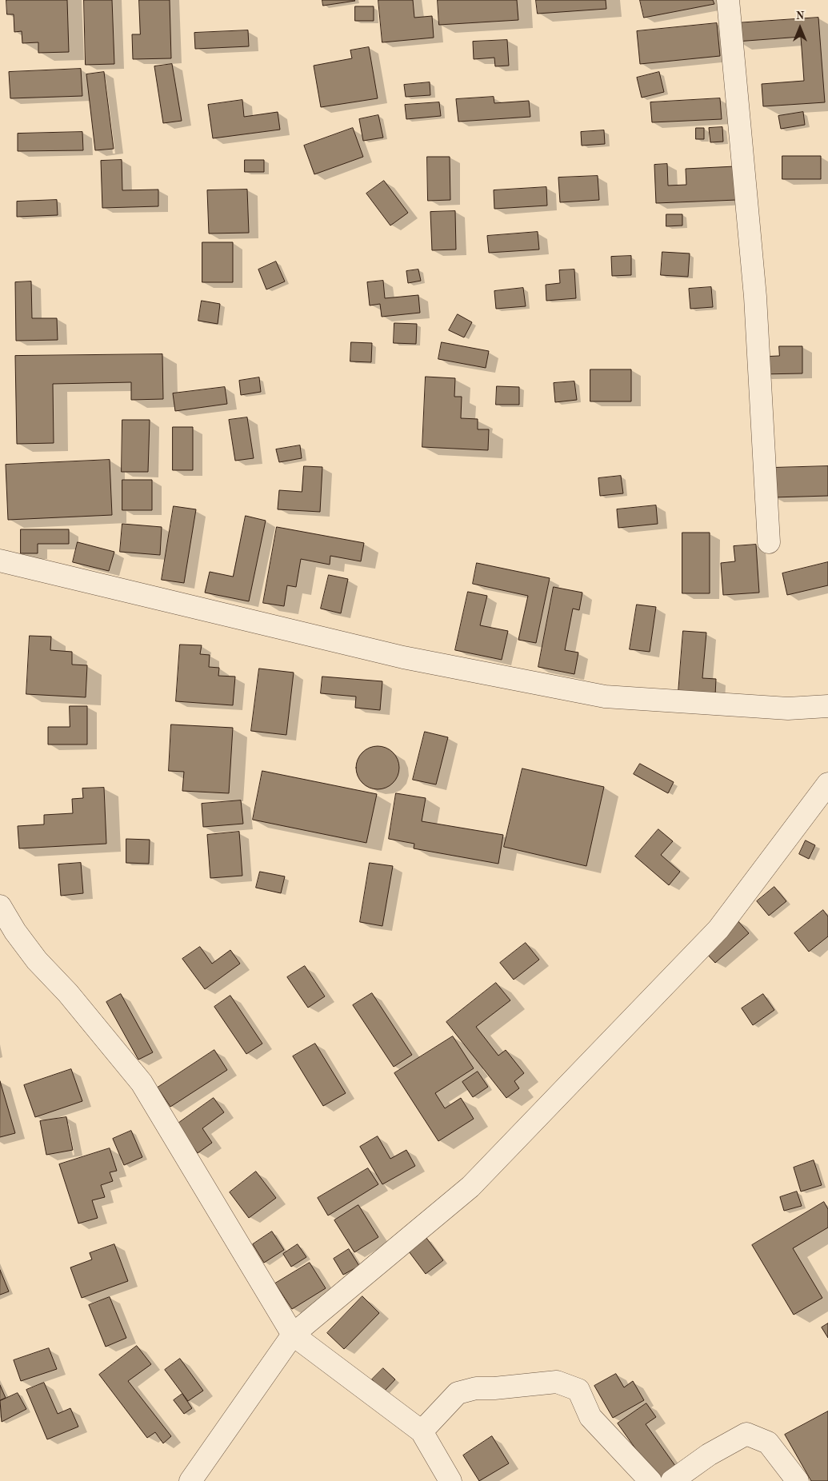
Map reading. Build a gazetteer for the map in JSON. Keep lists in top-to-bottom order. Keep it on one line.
{"north":"top"}
